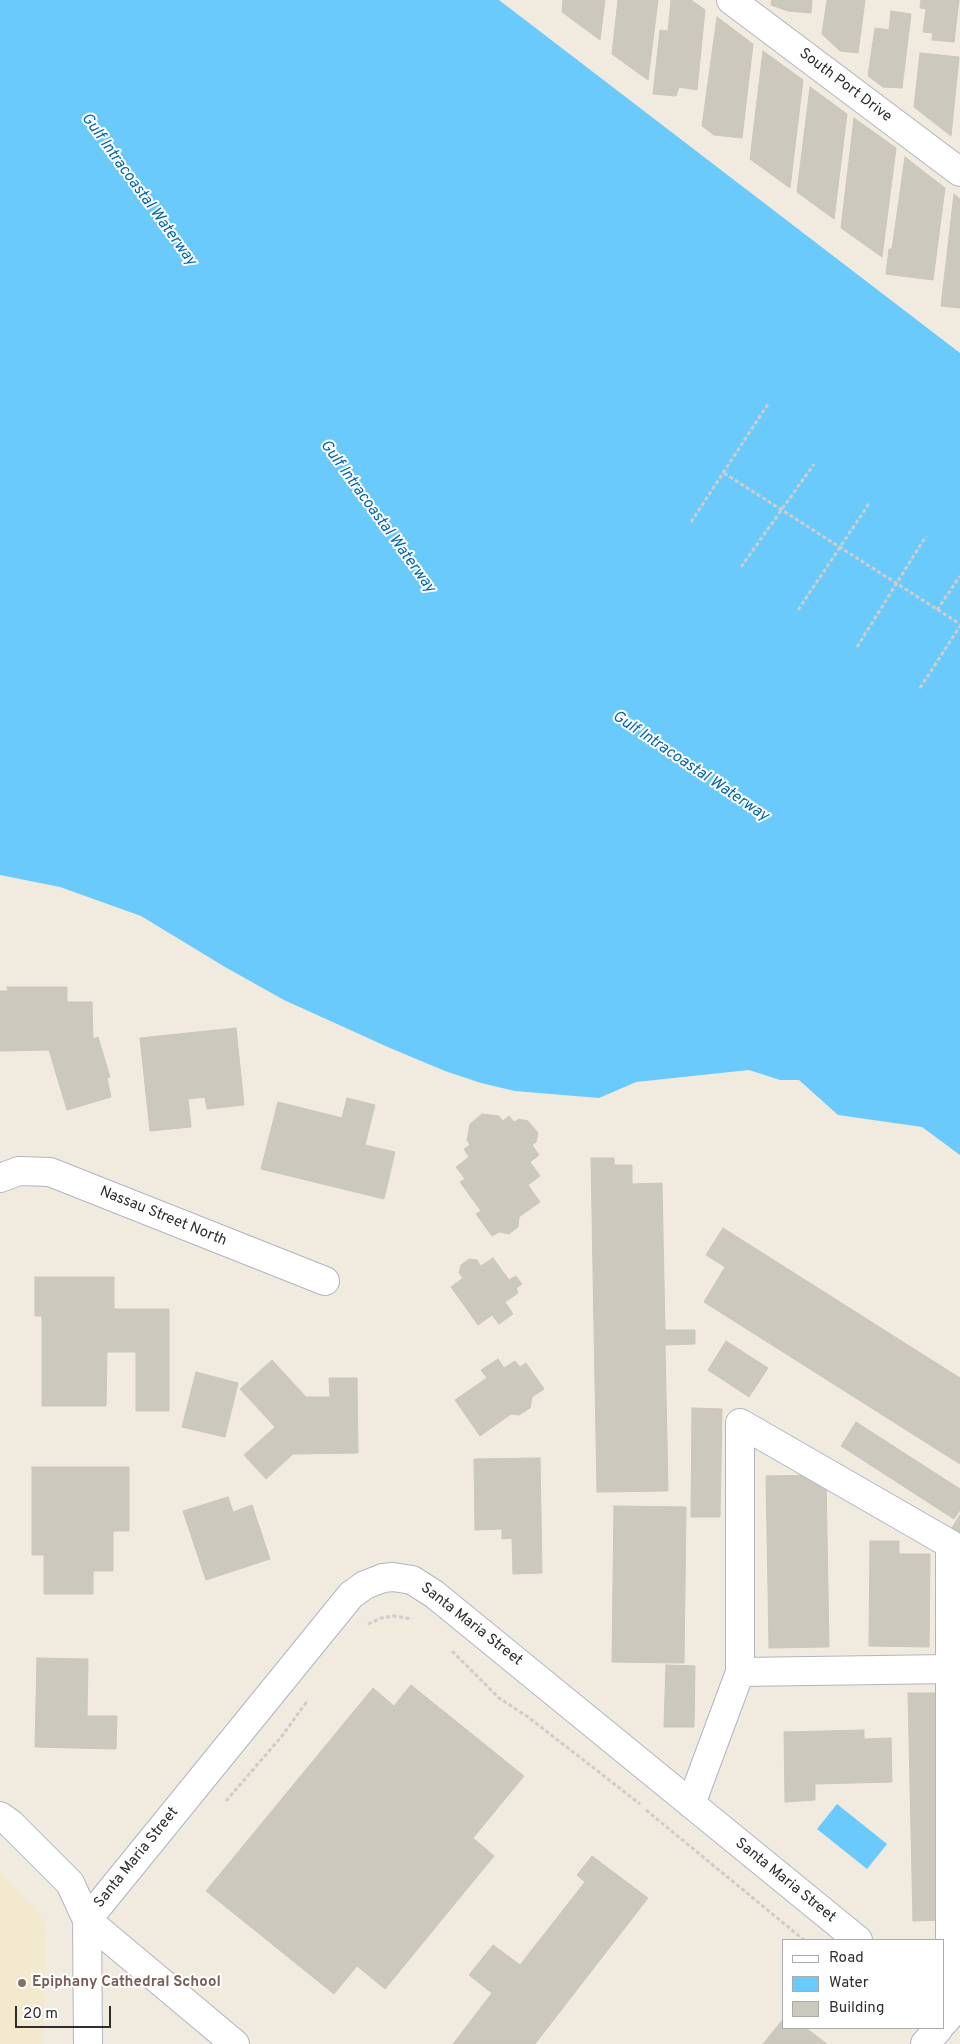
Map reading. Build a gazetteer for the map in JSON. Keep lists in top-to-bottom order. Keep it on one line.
{"streets":{"street":["South Port Drive","Nassau Street North","Santa Maria Street"]},"water":["Gulf Intracoastal Waterway"],"places":["Epiphany Cathedral School"],"legend":["Road","Water","Building"],"scale_bar":"20 m"}
